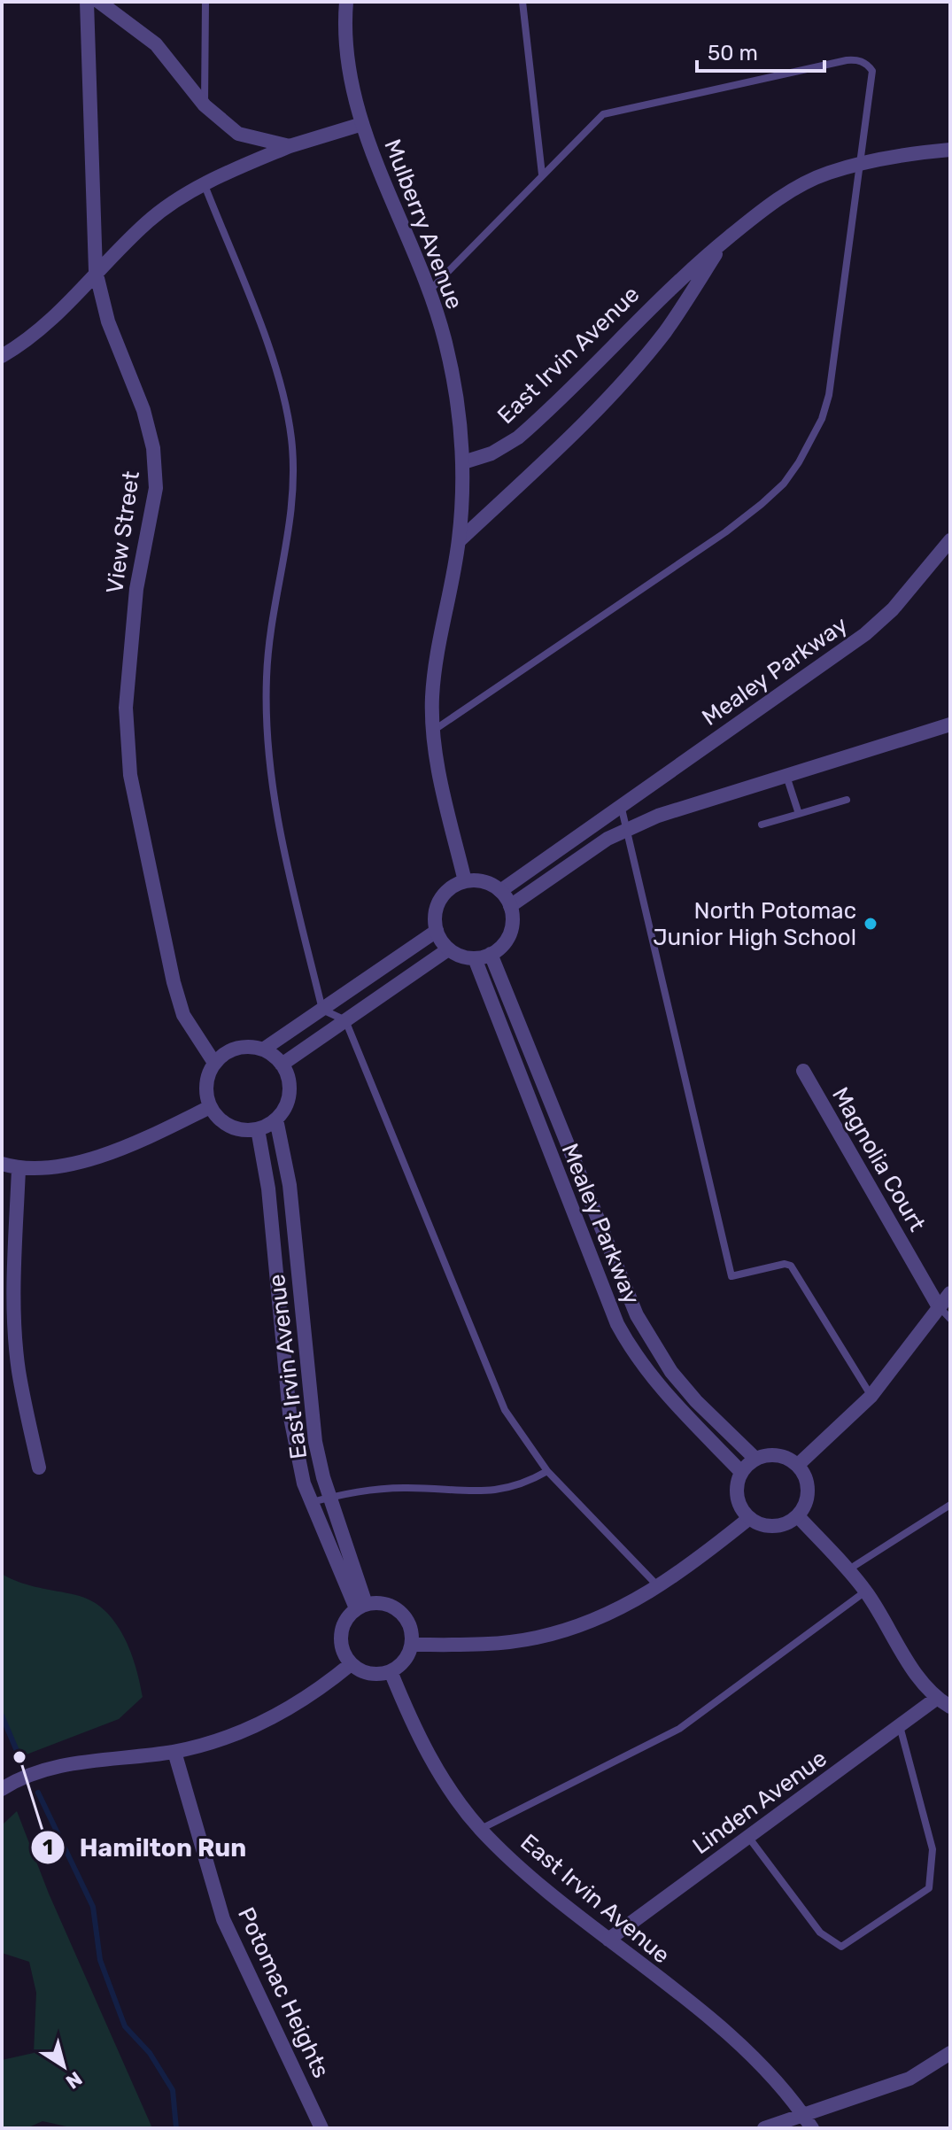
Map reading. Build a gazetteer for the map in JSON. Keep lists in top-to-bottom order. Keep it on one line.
{"streets":{"street":["Mulberry Avenue","East Irvin Avenue","View Street","Mealey Parkway","Magnolia Court","Linden Avenue","Potomac Heights"]},"crossings":[["Mulberry Avenue","East Irvin Avenue"],["East Irvin Avenue","View Street"],["East Irvin Avenue","Linden Avenue"]],"places":["North Potomac Junior High School","Hamilton Run"],"scale_bar":"50 m","north":"bottom right"}
